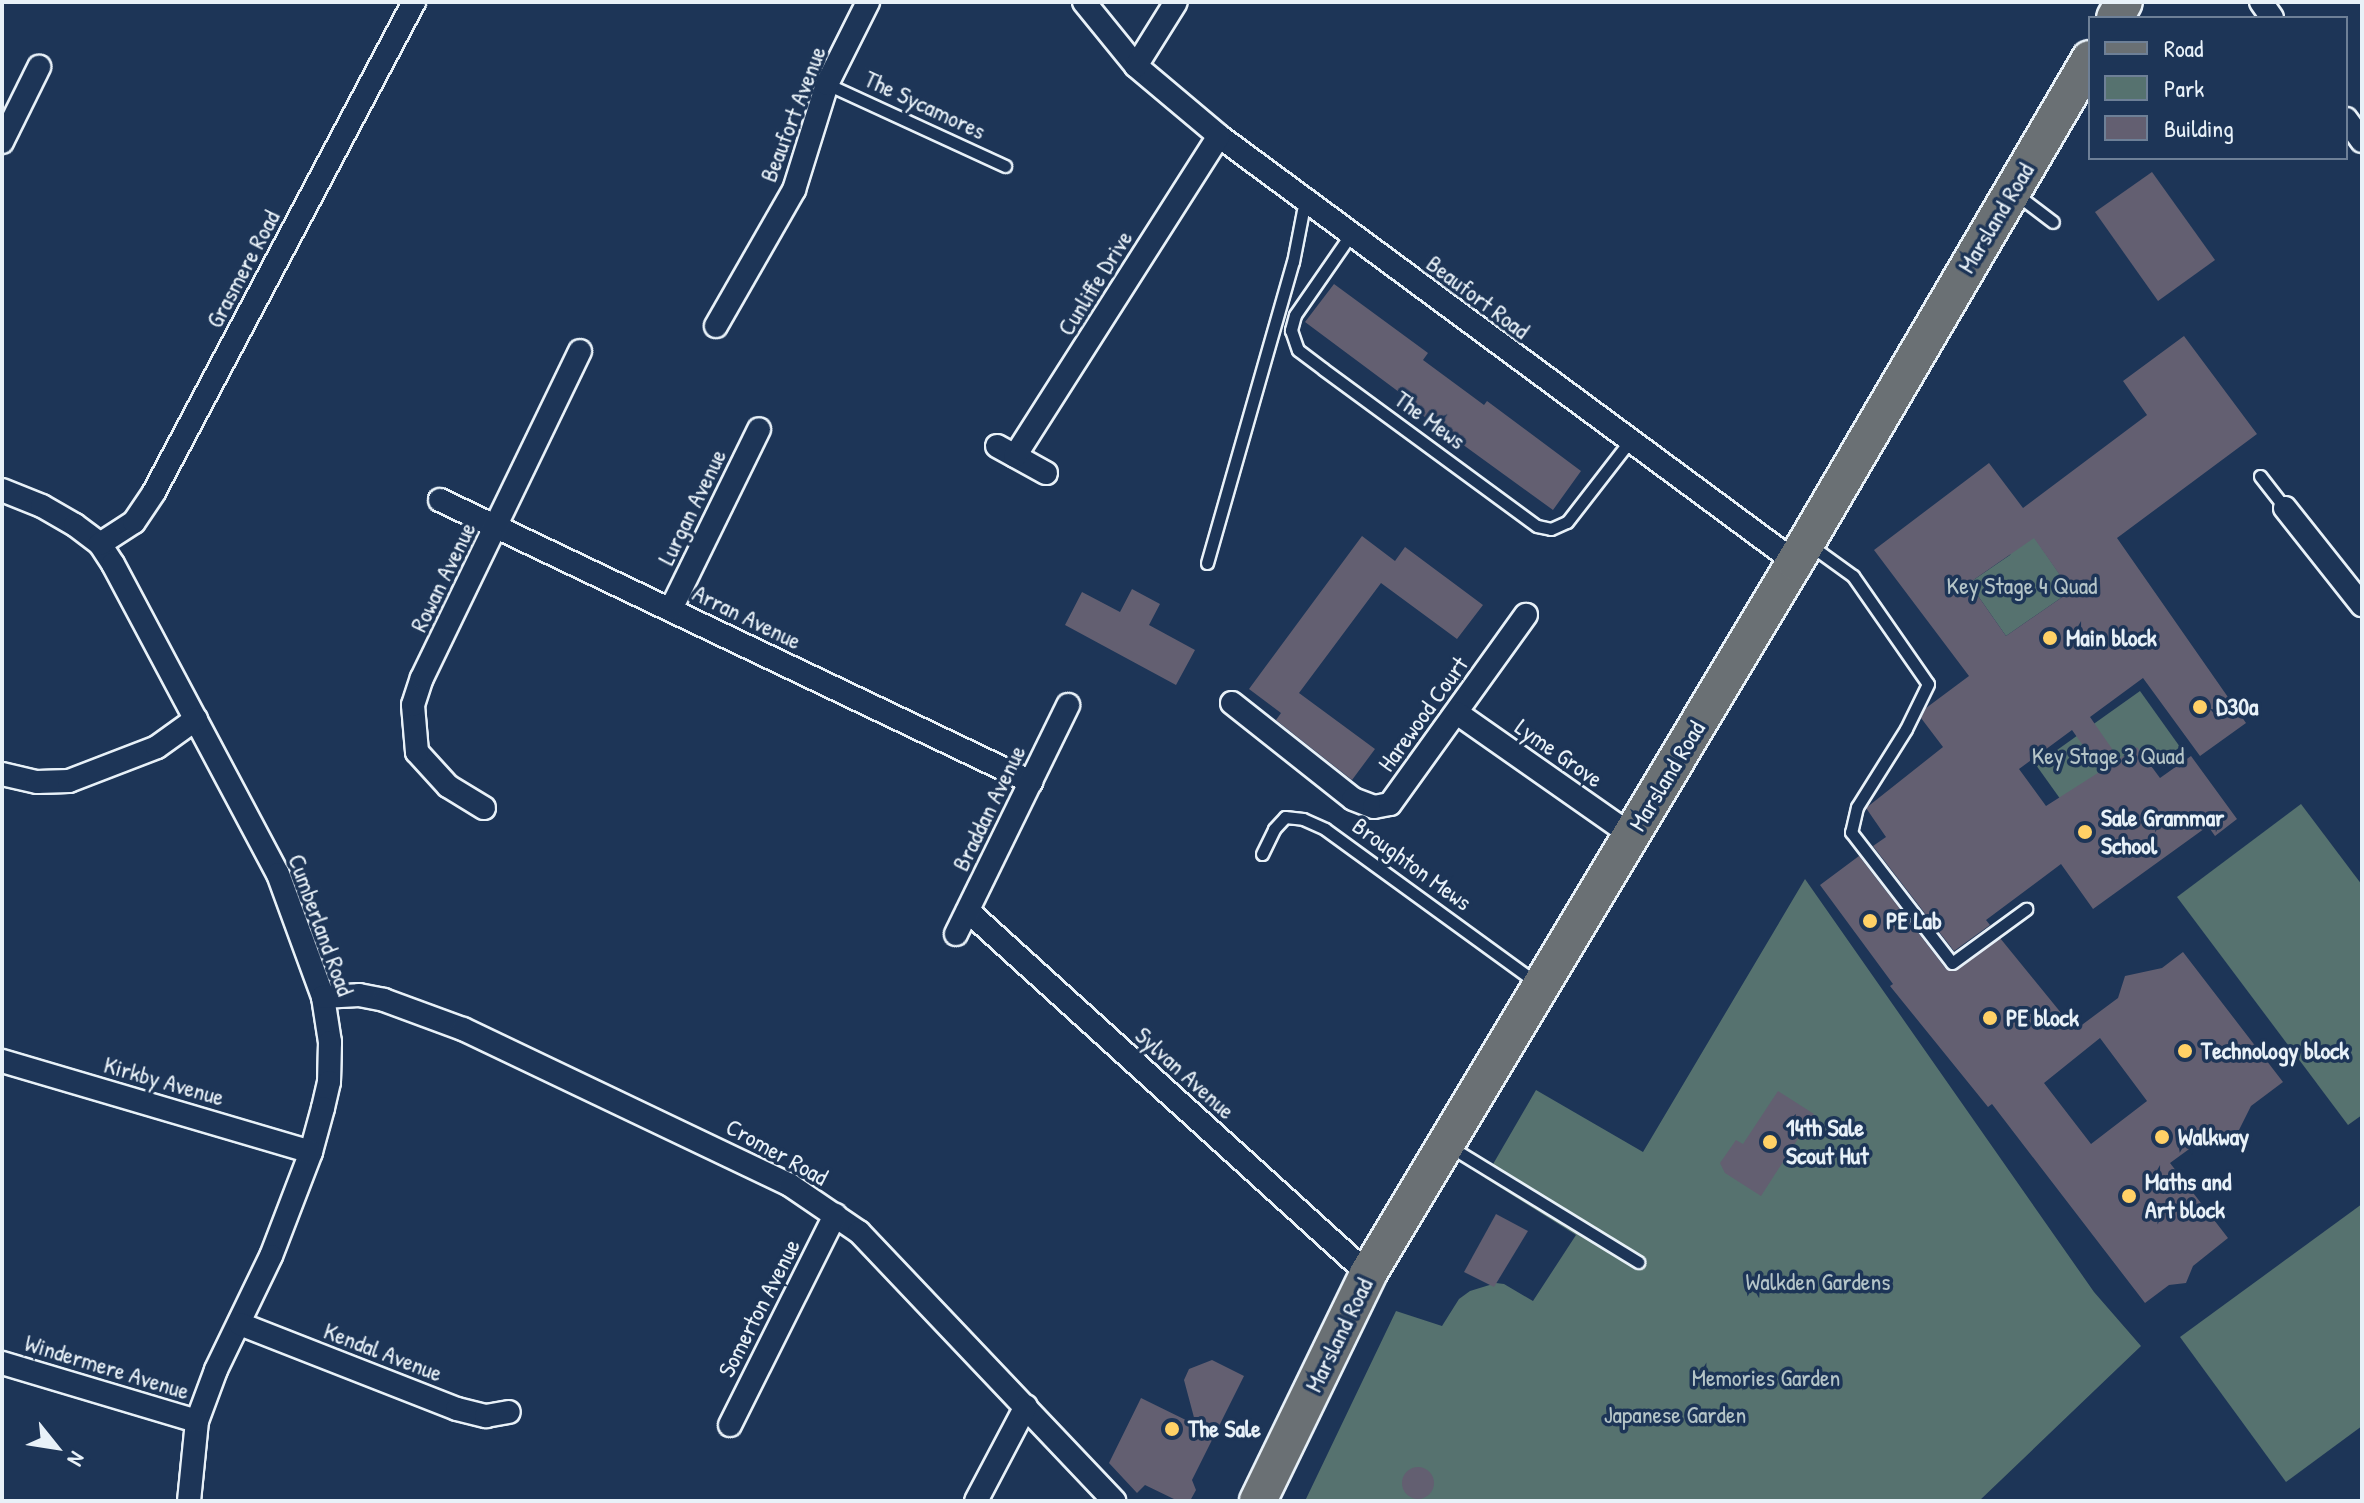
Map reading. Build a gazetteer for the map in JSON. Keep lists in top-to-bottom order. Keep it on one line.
{"streets":{"main road":["Marsland Road"],"street":["Beaufort Avenue","Grasmere Road","Cunliffe Drive","Beaufort Road","Lurgan Avenue","Rowan Avenue","Arran Avenue","Harewood Court","Lyme Grove","Braddan Avenue","Cumberland Road","Sylvan Avenue","Kirkby Avenue","Cromer Road","Somerton Avenue","Kendal Avenue","Windermere Avenue"],"lane":["The Sycamores","The Mews","Broughton Mews"]},"crossings":[["The Sycamores","Beaufort Avenue"],["Marsland Road","Beaufort Road"],["Marsland Road","Lyme Grove"],["Marsland Road","Broughton Mews"],["Marsland Road","Sylvan Avenue"],["Grasmere Road","Cumberland Road"],["Cunliffe Drive","Beaufort Road"],["Beaufort Road","The Mews"],["Lurgan Avenue","Arran Avenue"],["Rowan Avenue","Arran Avenue"],["Arran Avenue","Braddan Avenue"],["Harewood Court","Lyme Grove"],["Braddan Avenue","Sylvan Avenue"],["Cumberland Road","Kirkby Avenue"],["Cumberland Road","Cromer Road"],["Cumberland Road","Kendal Avenue"],["Cumberland Road","Windermere Avenue"],["Cromer Road","Somerton Avenue"]],"parks":["Key Stage 4 Quad","Key Stage 3 Quad","Walkden Gardens","Memories Garden","Japanese Garden"],"places":["Main block","D30a","Sale Grammar School","PE Lab","PE block","Technology block","Walkway","14th Sale Scout Hut","Maths and Art block","The Sale"],"legend":["Road","Park","Building"],"north":"bottom right"}
